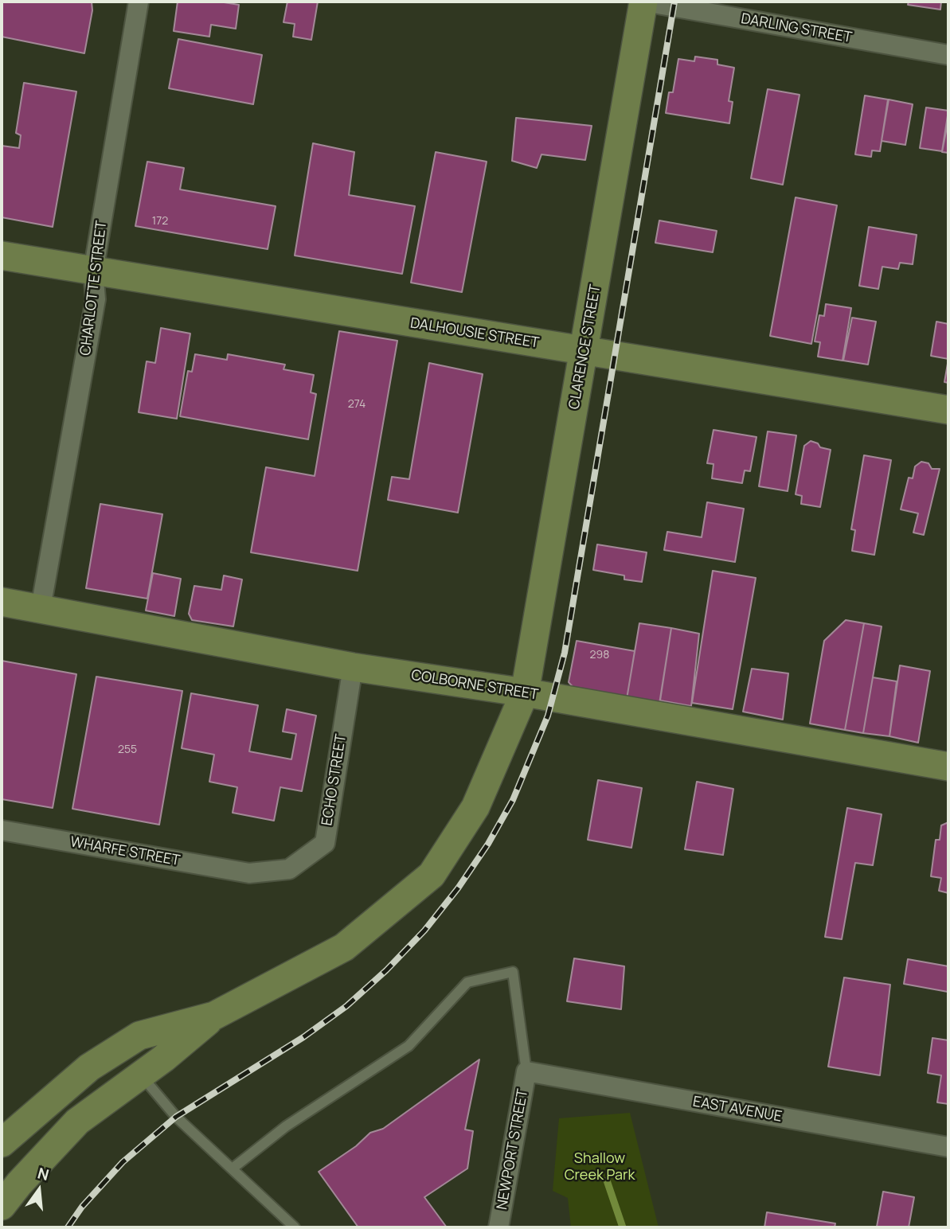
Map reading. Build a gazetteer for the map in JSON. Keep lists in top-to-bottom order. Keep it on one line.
{"streets":{"main road":["DALHOUSIE STREET","CLARENCE STREET","COLBORNE STREET"],"street":["DARLING STREET","CHARLOTTE STREET","ECHO STREET","WHARFE STREET","EAST AVENUE","NEWPORT STREET"]},"crossings":[["DARLING STREET","CLARENCE STREET"],["CHARLOTTE STREET","DALHOUSIE STREET"],["CHARLOTTE STREET","COLBORNE STREET"],["DALHOUSIE STREET","CLARENCE STREET"],["CLARENCE STREET","COLBORNE STREET"],["COLBORNE STREET","ECHO STREET"],["ECHO STREET","WHARFE STREET"],["EAST AVENUE","NEWPORT STREET"]],"parks":["Shallow Creek Park"],"house_numbers":["172","274","298","255"],"north":"top"}
